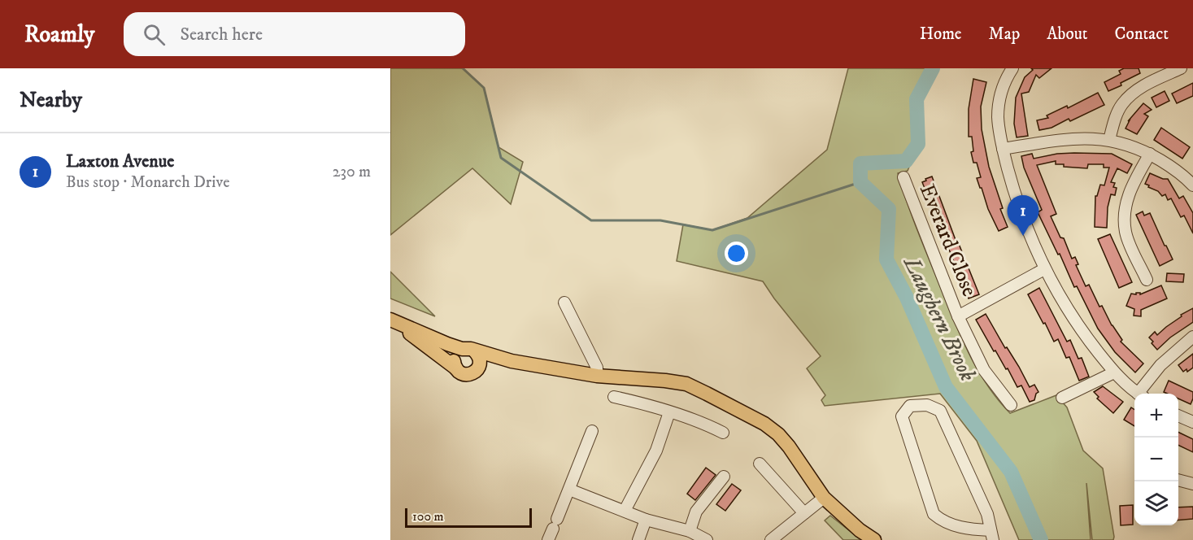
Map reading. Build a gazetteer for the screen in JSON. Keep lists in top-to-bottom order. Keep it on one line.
{"streets":{"street":["Everard Close"]},"water":["Laughern Brook"],"scale_bar":"100 m","page":{"header":"Roamly","search":"Search here","nav":["Home","Map","About","Contact"],"heading":"Nearby","list":[{"mark":"1","name":"Laxton Avenue","note":"Bus stop · Monarch Drive","value":"230 m"}],"pins":"1","map_buttons":["+","−"],"scale":"100 m"}}
